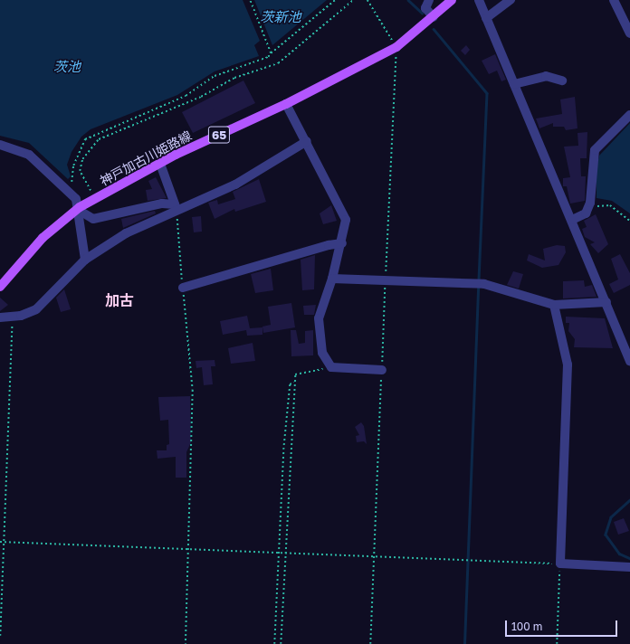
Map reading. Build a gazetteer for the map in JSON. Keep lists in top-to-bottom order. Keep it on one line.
{"streets":{"main road":["65","神戸加古川姫路線"]},"districts":["加古"],"water":["茨新池","茨池"],"scale_bar":"100 m"}
